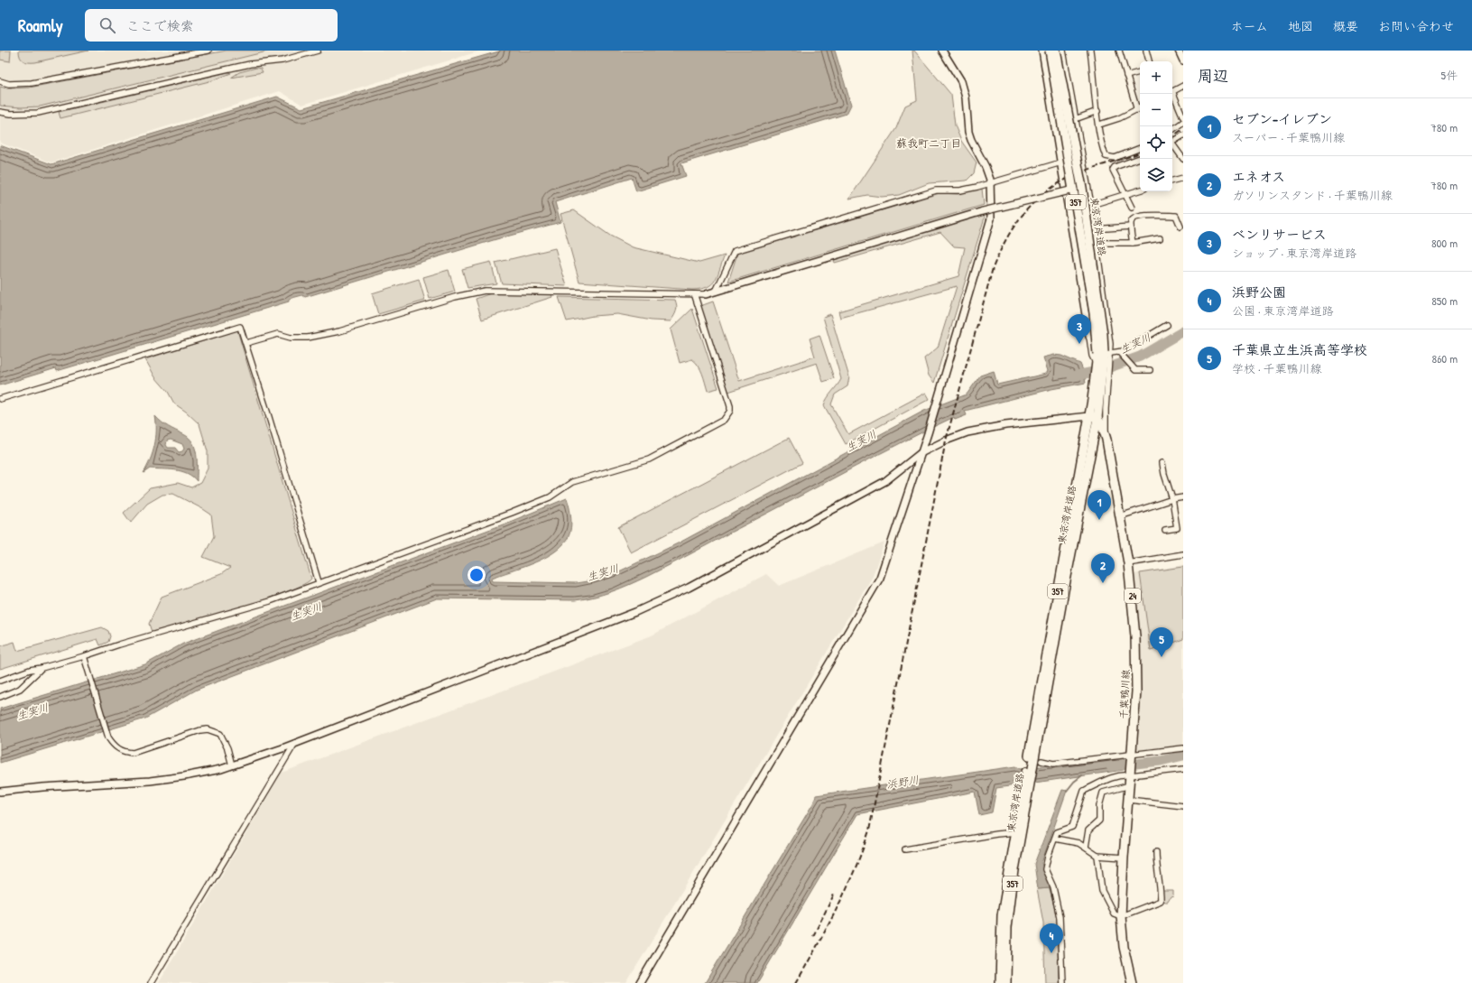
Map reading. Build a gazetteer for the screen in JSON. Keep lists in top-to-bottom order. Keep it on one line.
{"streets":{"main road":["357","東京湾岸道路","24","千葉鴨川線"]},"crossings":[["東京湾岸道路","千葉鴨川線"]],"districts":["蘇我町二丁目"],"water":["生実川","浜野川"],"page":{"header":"Roamly","search":"ここで検索","nav":["ホーム","地図","概要","お問い合わせ"],"heading":["周辺","5件"],"map_buttons":["+","−"],"list":[{"mark":"1","name":"セブン-イレブン","note":"スーパー · 千葉鴨川線","value":"780 m"},{"mark":"2","name":"エネオス","note":"ガソリンスタンド · 千葉鴨川線","value":"780 m"},{"mark":"3","name":"ベンリサービス","note":"ショップ · 東京湾岸道路","value":"800 m"},{"mark":"4","name":"浜野公園","note":"公園 · 東京湾岸道路","value":"850 m"},{"mark":"5","name":"千葉県立生浜高等学校","note":"学校 · 千葉鴨川線","value":"860 m"}],"pins":["3","1","2","5","4"]}}
